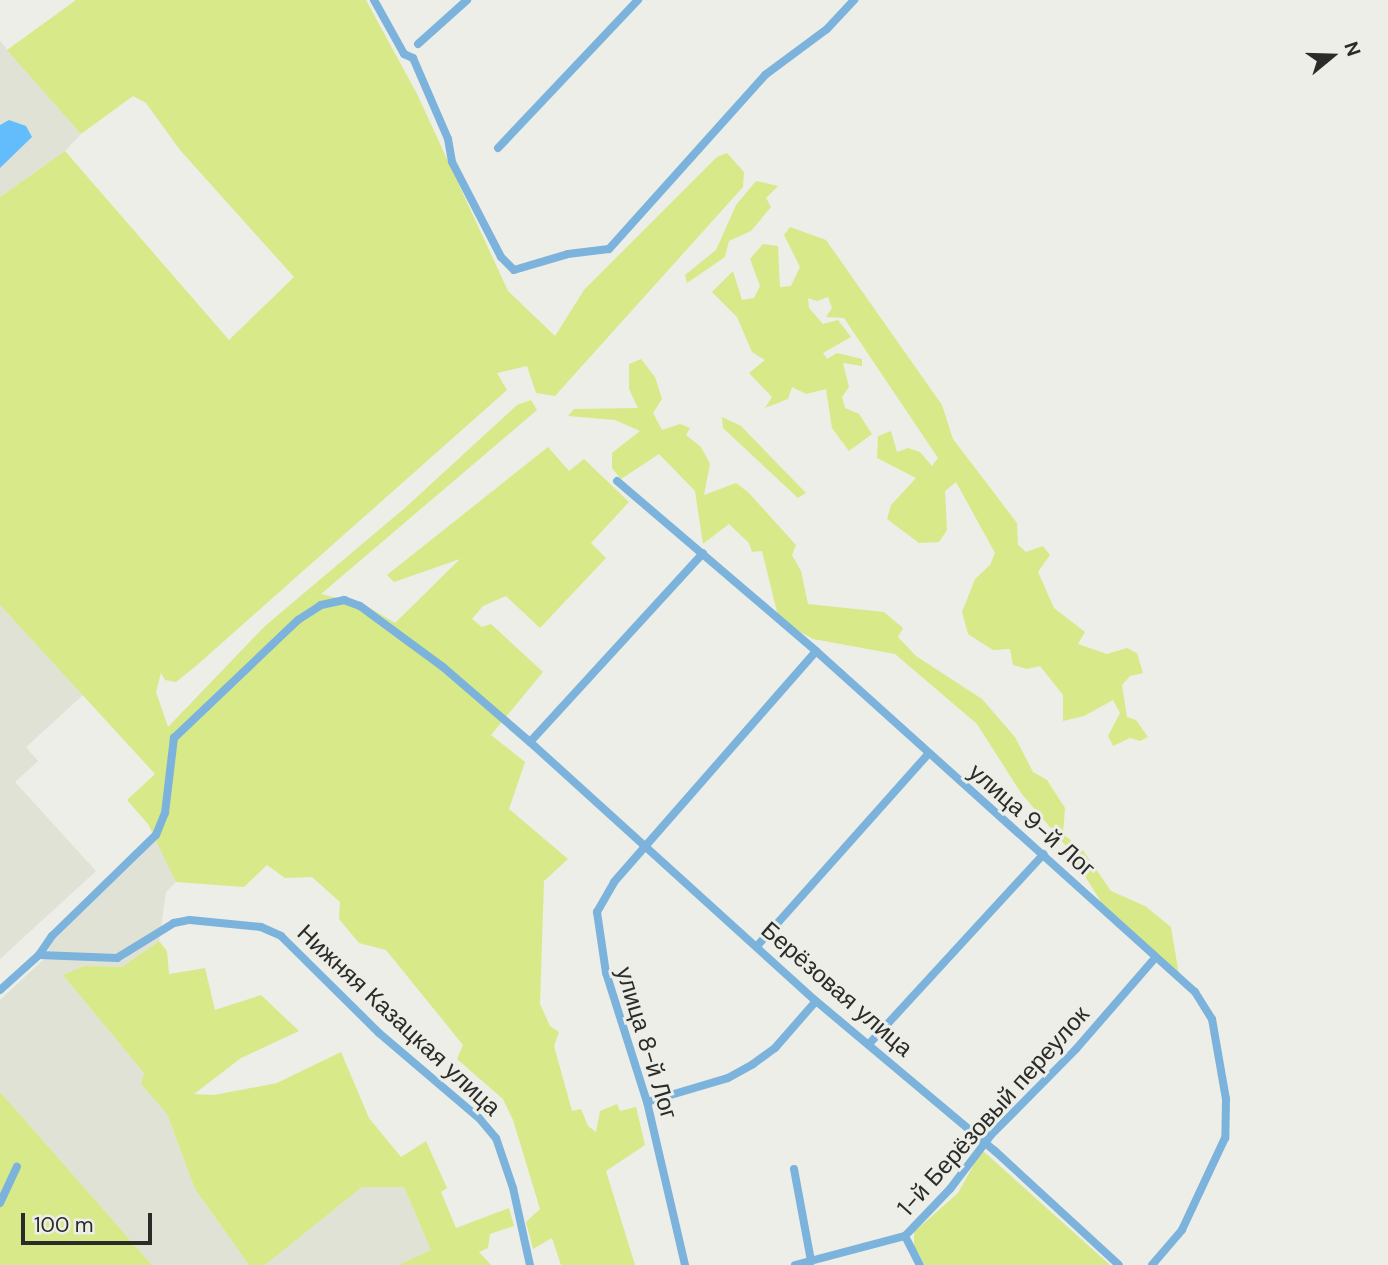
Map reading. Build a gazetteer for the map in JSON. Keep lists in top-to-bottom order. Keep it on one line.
{"streets":{"street":["улица 9-й Лог","Берёзовая улица","Нижняя Казацкая улица","улица 8-й Лог","1-й Берёзовый переулок"]},"crossings":[["улица 9-й Лог","улица 8-й Лог"],["улица 9-й Лог","1-й Берёзовый переулок"],["Берёзовая улица","Нижняя Казацкая улица"],["Берёзовая улица","улица 8-й Лог"],["Берёзовая улица","1-й Берёзовый переулок"]],"scale_bar":"100 m","north":"right"}
